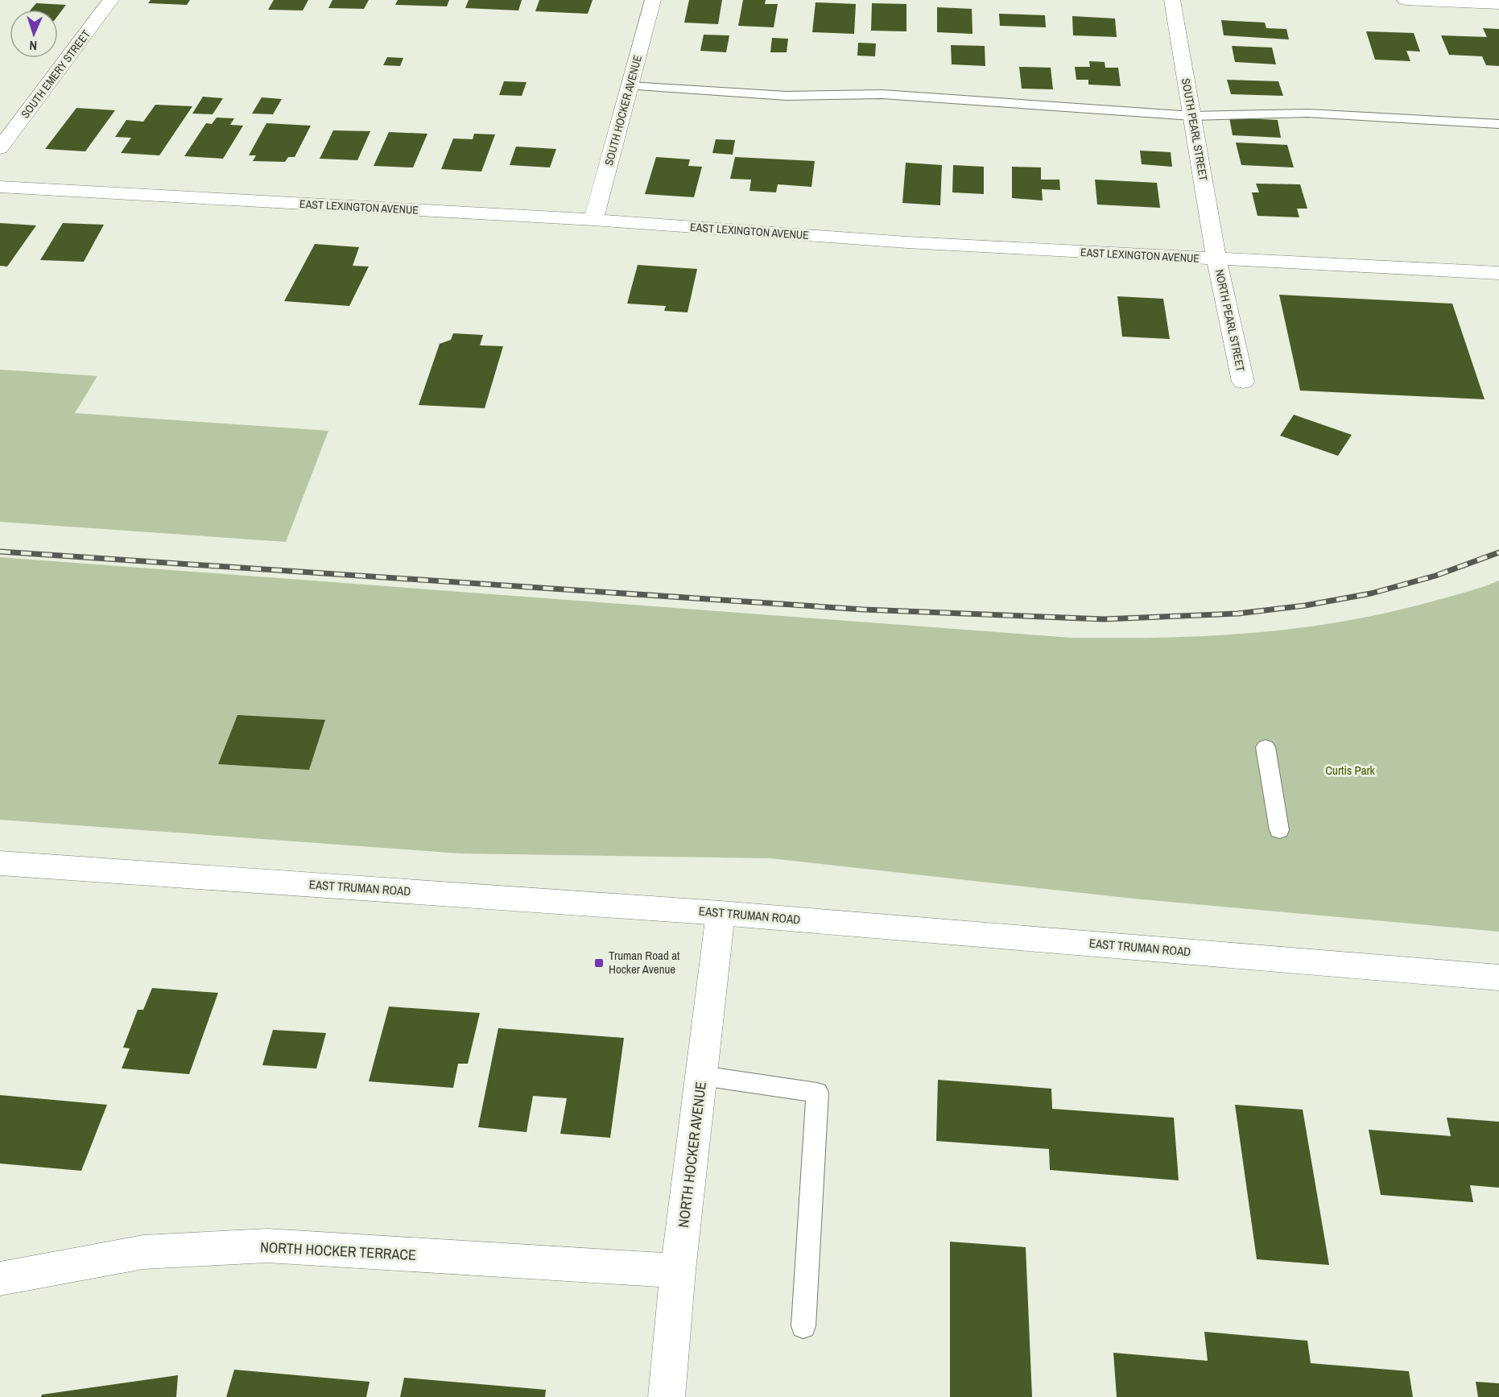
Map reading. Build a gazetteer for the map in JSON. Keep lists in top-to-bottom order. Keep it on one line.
{"streets":{"street":["SOUTH EMERY STREET","SOUTH HOCKER AVENUE","SOUTH PEARL STREET","EAST LEXINGTON AVENUE","NORTH PEARL STREET","EAST TRUMAN ROAD","NORTH HOCKER AVENUE","NORTH HOCKER TERRACE"]},"crossings":[["SOUTH HOCKER AVENUE","EAST LEXINGTON AVENUE"],["SOUTH PEARL STREET","EAST LEXINGTON AVENUE"],["SOUTH PEARL STREET","NORTH PEARL STREET"],["EAST LEXINGTON AVENUE","NORTH PEARL STREET"],["EAST TRUMAN ROAD","NORTH HOCKER AVENUE"],["NORTH HOCKER AVENUE","NORTH HOCKER TERRACE"]],"parks":["Curtis Park"],"places":{"transit":["Truman Road at Hocker Avenue"]},"north":"bottom"}
